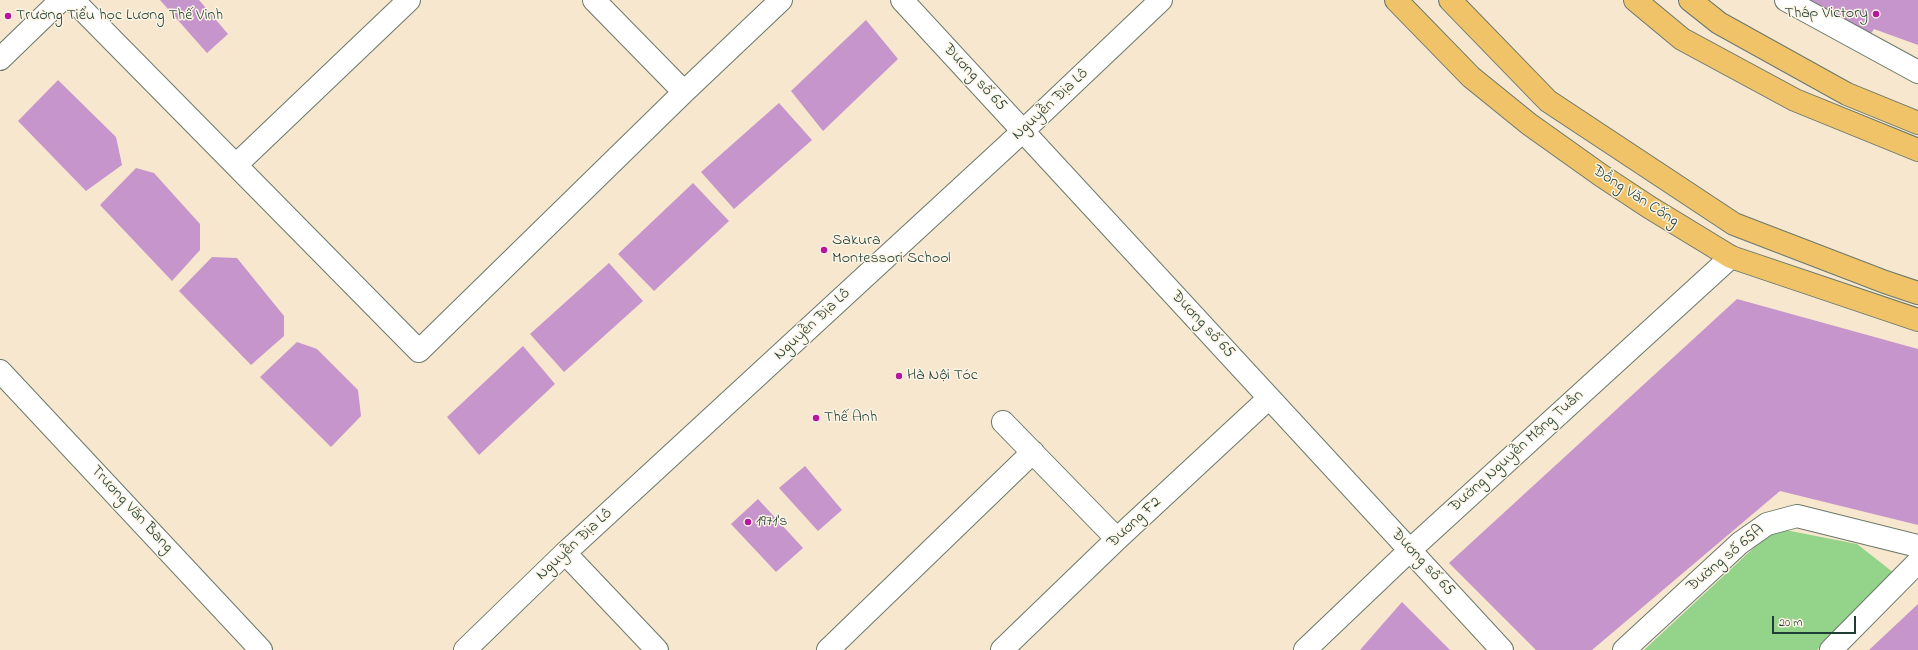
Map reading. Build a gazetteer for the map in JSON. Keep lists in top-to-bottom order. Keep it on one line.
{"streets":{"main road":["Đồng Văn Cống"],"street":["Đương số 65","Nguyễn Địa Lô","Đường Nguyễn Mộng Tuân","Trương Văn Bang","Đương F2","Đường số 65A"]},"crossings":[["Đương số 65","Nguyễn Địa Lô"],["Đương số 65","Đường Nguyễn Mộng Tuân"],["Đương số 65","Đương F2"],["Đồng Văn Cống","Đường Nguyễn Mộng Tuân"]],"places":["Tháp Victory","Trường Tiểu học Lương Thế Vinh","Sakura Montessori School","Hà Nội Tóc","Thế Anh","1971's"],"scale_bar":"20 m"}
